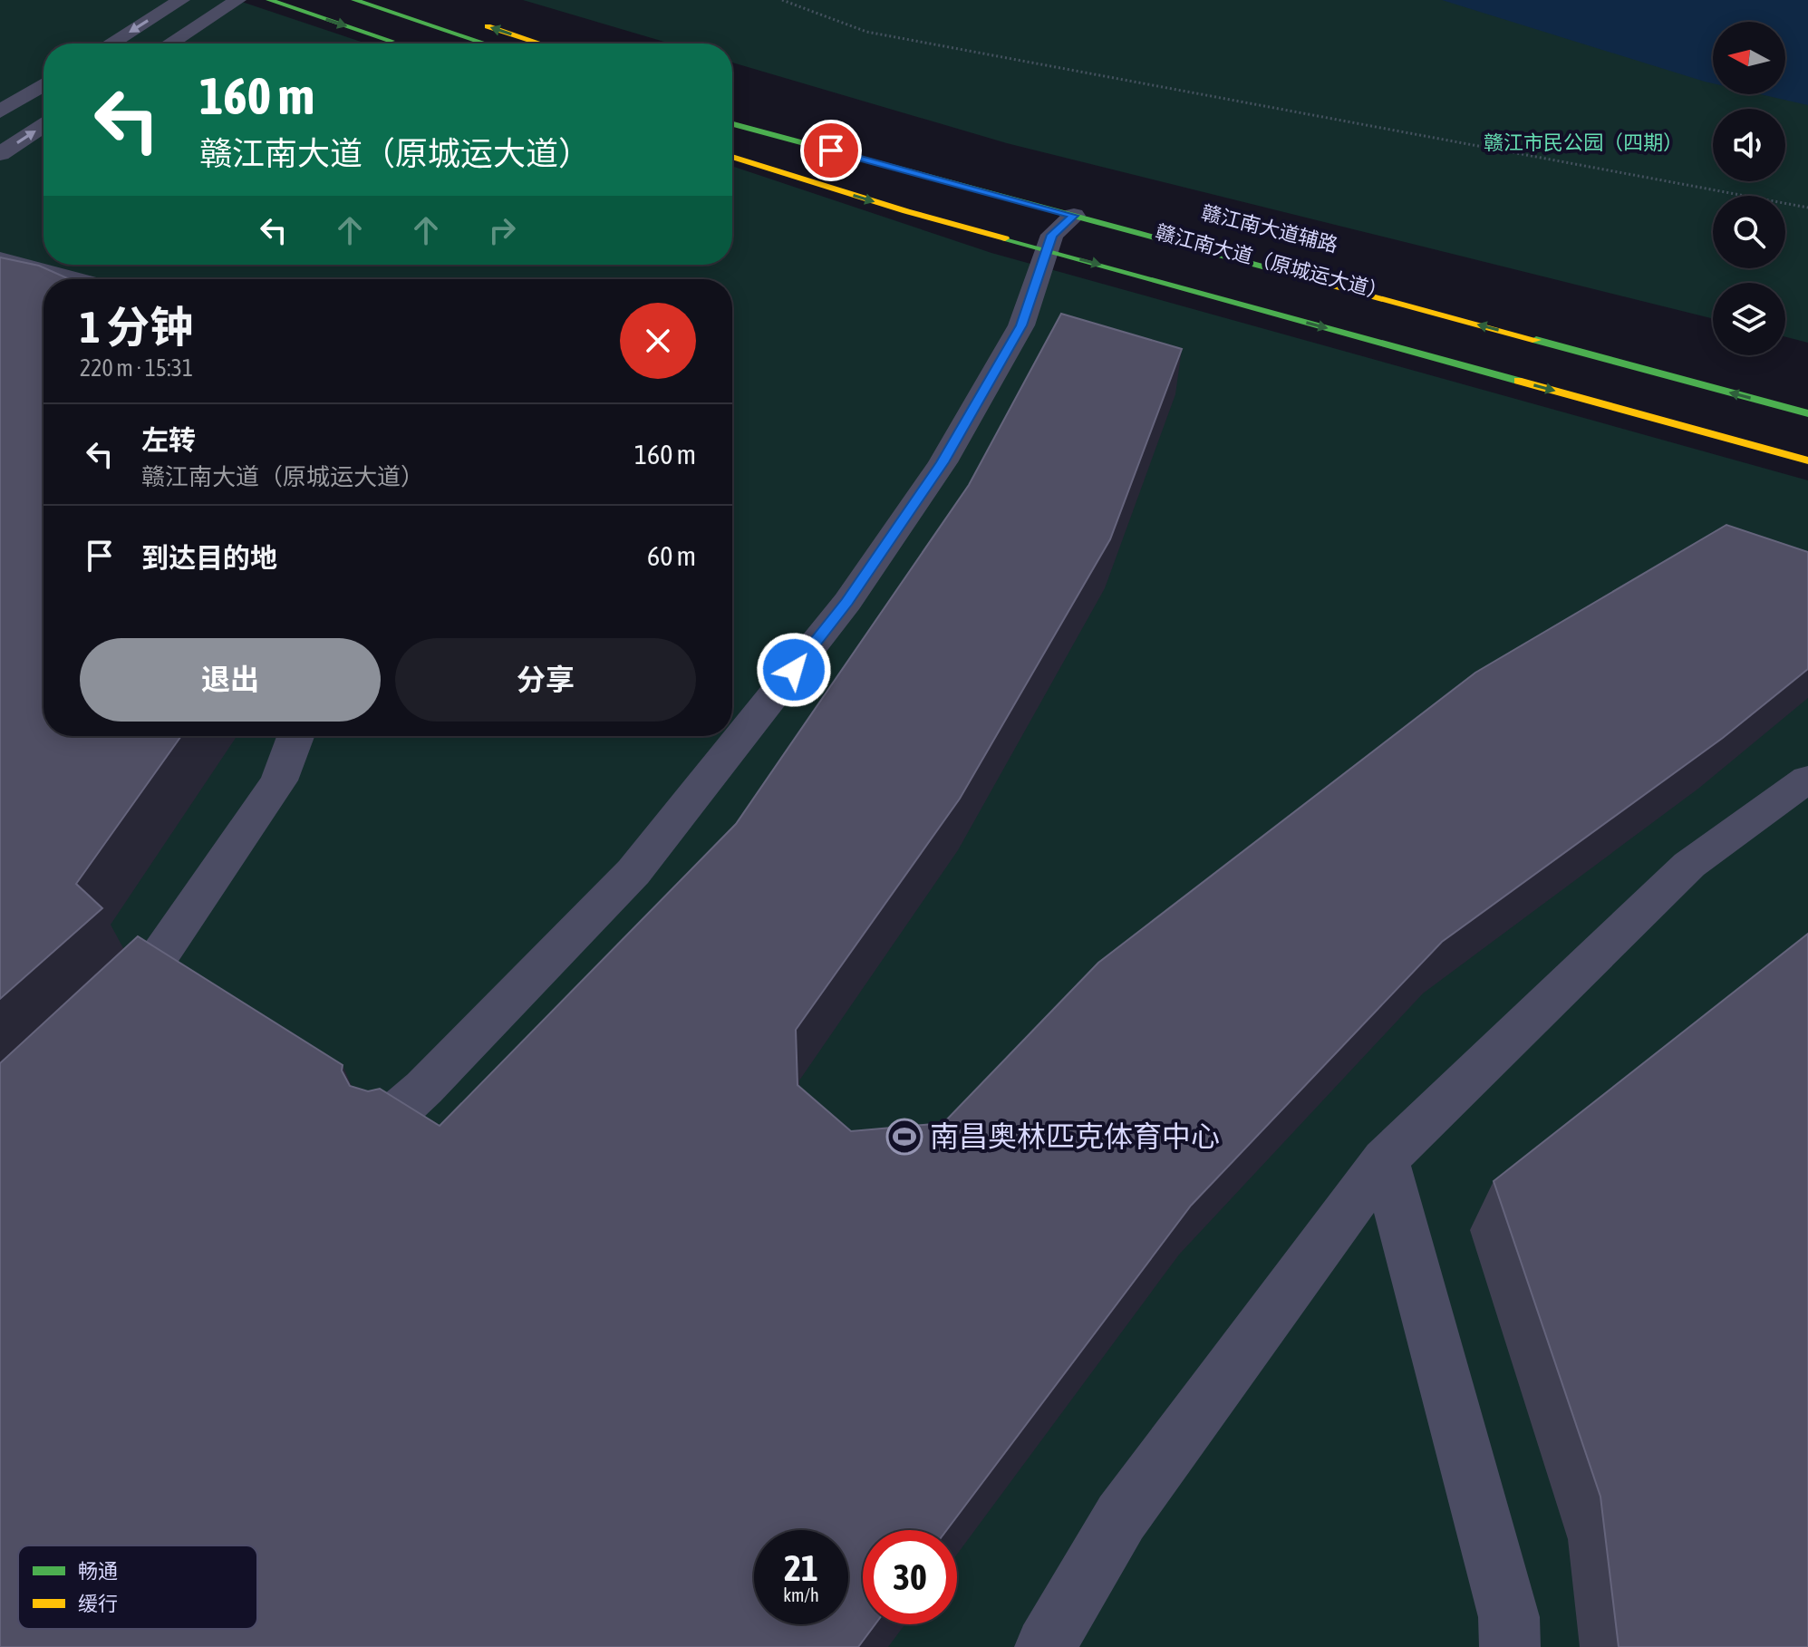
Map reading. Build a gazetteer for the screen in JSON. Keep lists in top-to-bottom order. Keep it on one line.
{"streets":{"main road":["赣江南大道辅路","赣江南大道（原城运大道）"]},"parks":["赣江市民公园（四期）"],"places":{"sports":["南昌奥林匹克体育中心"]},"legend":["畅通","缓行"],"north":"left","page":{"turn":["160 m","赣江南大道（原城运大道）"],"heading":["1 分钟","220 m · 15:31"],"list":[{"name":"左转","note":"赣江南大道（原城运大道）","value":"160 m"},{"name":"到达目的地","value":"60 m"}],"buttons":["退出","分享"],"speed":"21 km/h","limit":"30"}}
